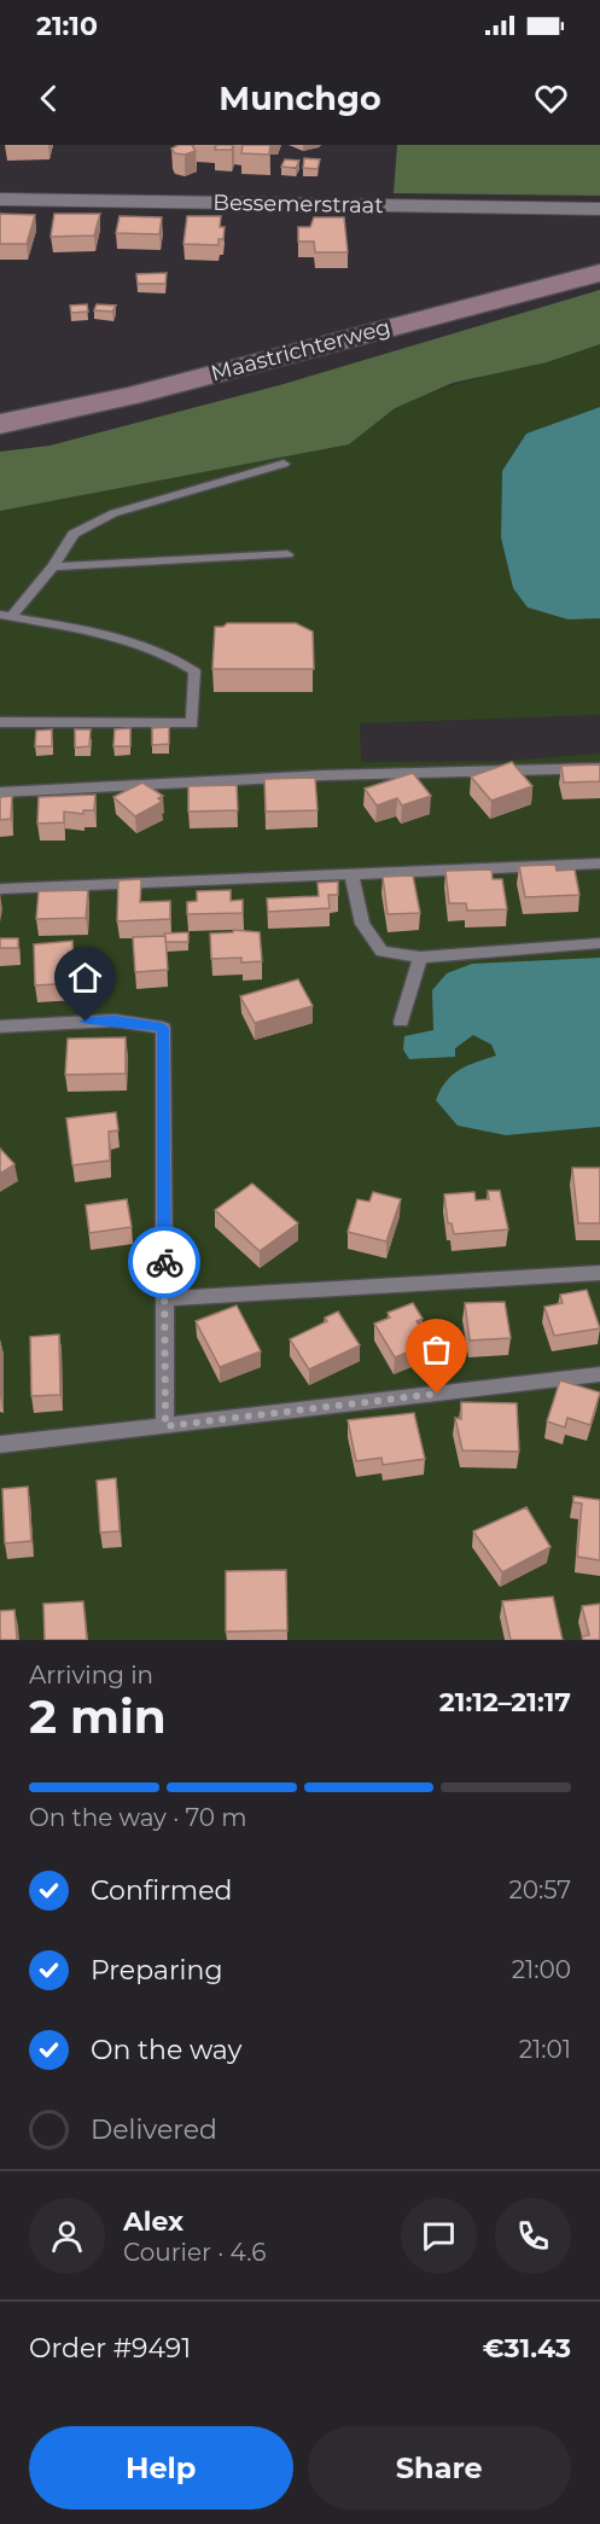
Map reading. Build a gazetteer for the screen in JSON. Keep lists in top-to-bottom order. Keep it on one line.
{"streets":{"main road":["Maastrichterweg"],"street":["Bessemerstraat"]},"page":{"status":"21:10","header":"Munchgo","heading":["2 min","Arriving in","21:12–21:17"],"panel":["Alex","Courier · 4.6","Order #9491","€31.43"],"bar":"On the way · 70 m","list":[["Confirmed","20:57"],["Preparing","21:00"],["On the way","21:01"],"Delivered"],"buttons":["Help","Share"]}}
